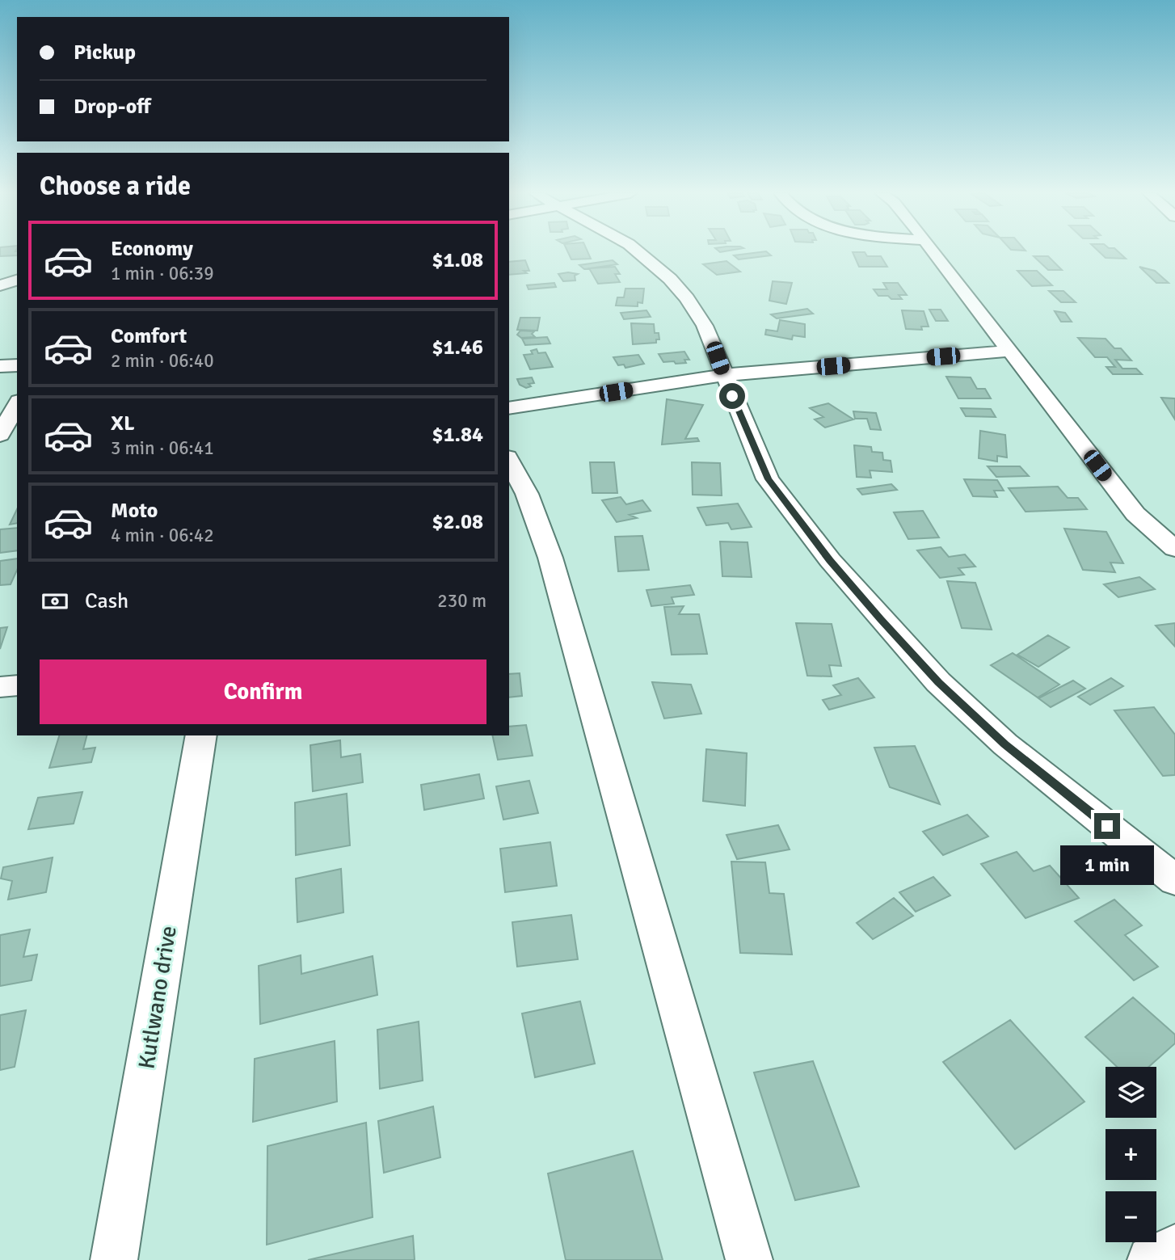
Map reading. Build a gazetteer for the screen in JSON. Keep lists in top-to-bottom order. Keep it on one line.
{"streets":{"street":["Kutlwano drive"]},"page":{"banner":["Pickup","Drop-off"],"heading":"Choose a ride","list":[{"name":"Economy","note":"1 min · 06:39","value":"$1.08"},{"name":"Comfort","note":"2 min · 06:40","value":"$1.46"},{"name":"XL","note":"3 min · 06:41","value":"$1.84"},{"name":"Moto","note":"4 min · 06:42","value":"$2.08"}],"pay":["Cash","230 m"],"buttons":"Confirm","bubble":"1 min","map_buttons":["+","−"]}}
